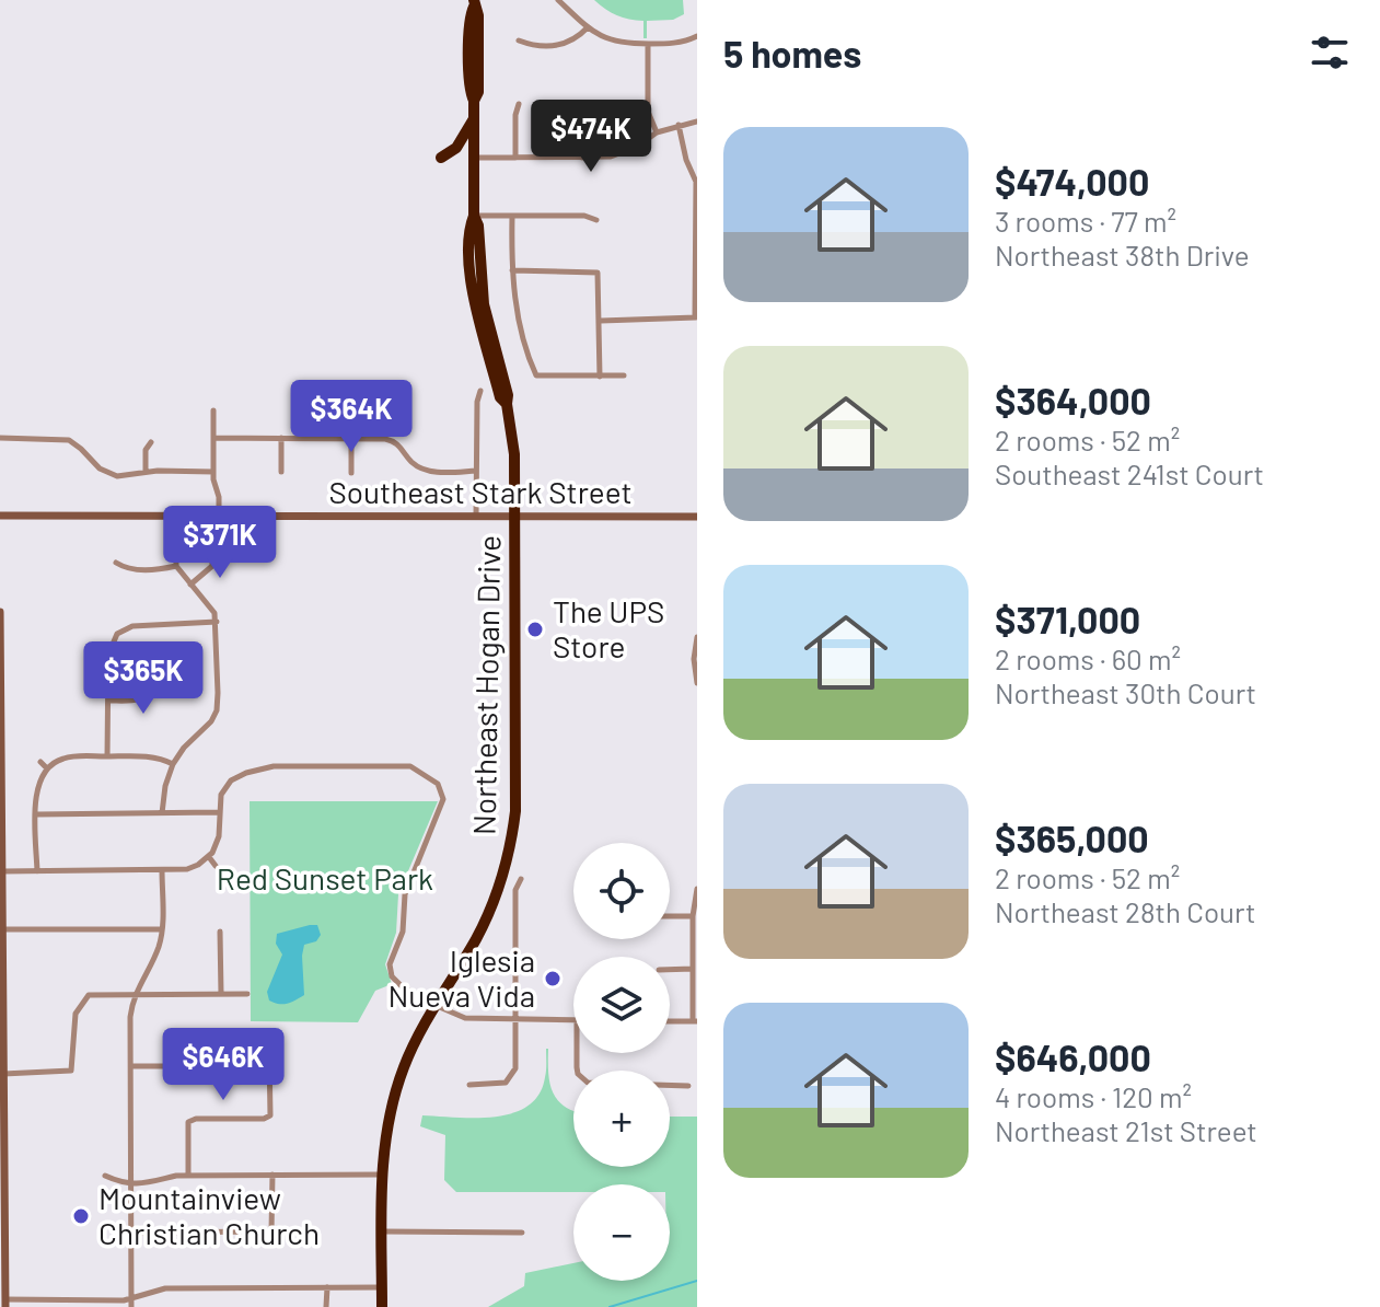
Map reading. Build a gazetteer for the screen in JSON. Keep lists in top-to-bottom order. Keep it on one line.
{"streets":{"highway":["Northeast Hogan Drive"],"main road":["Southeast Stark Street"]},"crossings":[["Southeast Stark Street","Northeast Hogan Drive"]],"parks":["Red Sunset Park"],"places":["The UPS Store","Iglesia Nueva Vida","Mountainview Christian Church"],"page":{"heading":"5 homes","price":["$474K","$364K","$371K","$365K","$646K"],"list":[{"name":"$474,000","note":"3 rooms · 77 m² · Northeast 38th Drive"},{"name":"$364,000","note":"2 rooms · 52 m² · Southeast 241st Court"},{"name":"$371,000","note":"2 rooms · 60 m² · Northeast 30th Court"},{"name":"$365,000","note":"2 rooms · 52 m² · Northeast 28th Court"},{"name":"$646,000","note":"4 rooms · 120 m² · Northeast 21st Street"}],"map_buttons":["+","−"]}}
